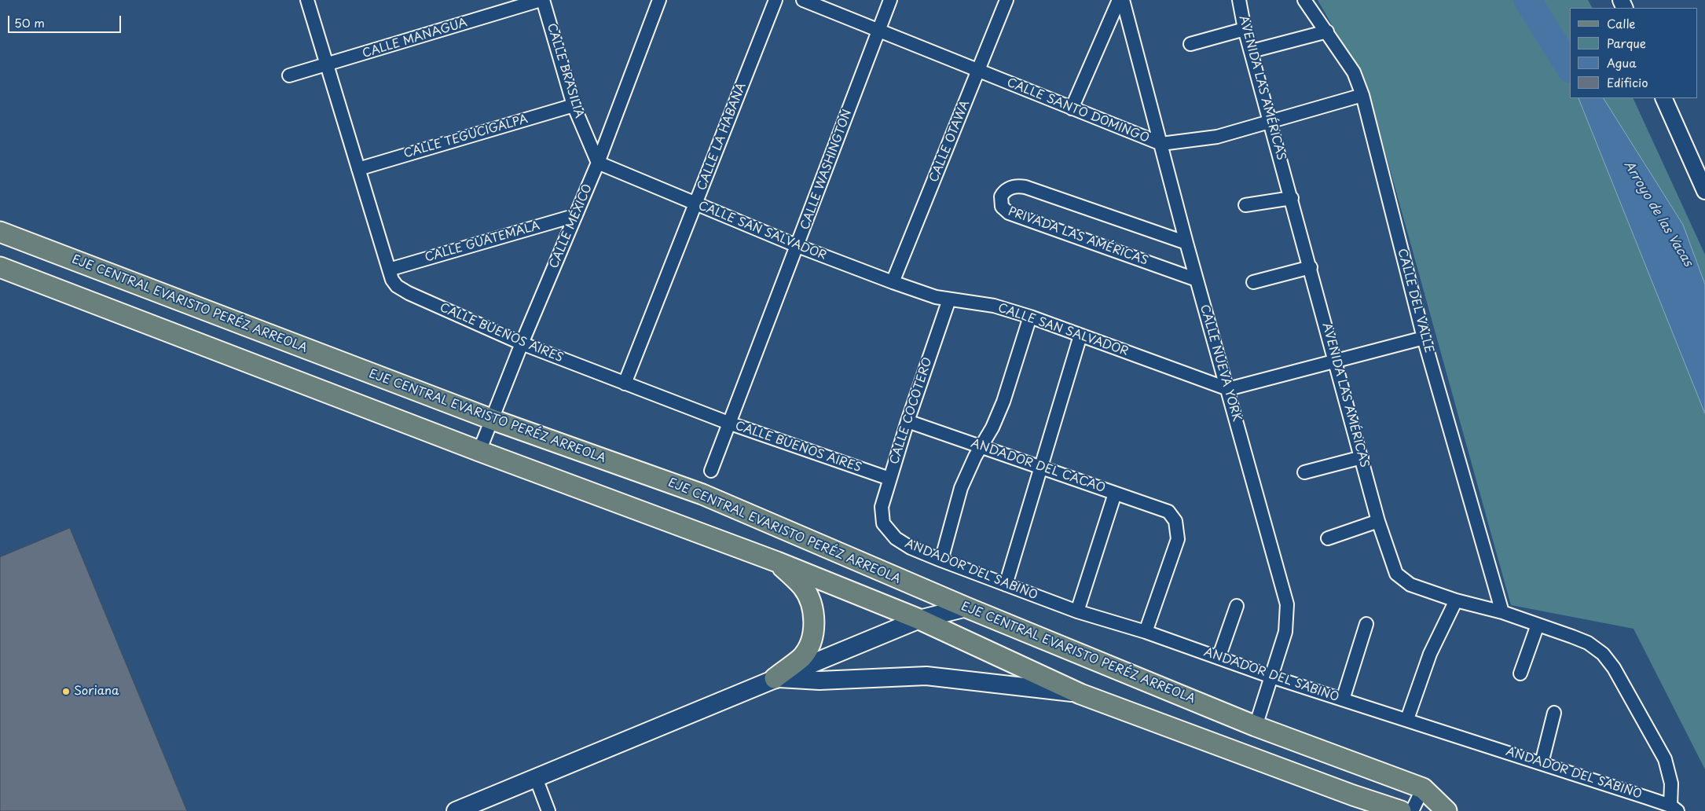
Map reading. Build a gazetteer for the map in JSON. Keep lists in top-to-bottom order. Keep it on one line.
{"streets":{"main road":["EJE CENTRAL EVARISTO PERÉZ ARREOLA"],"street":["CALLE MANAGUA","CALLE BRASILIA","AVENIDA LAS AMÉRICAS","CALLE SANTO DOMINGO","CALLE TEGUCIGALPA","CALLE LA HABANA","CALLE OTAWA","CALLE WASHINGTON","CALLE MÉXICO","CALLE SAN SALVADOR","PRIVADA LAS AMÉRICAS","CALLE GUATEMALA","CALLE DEL VALLE","CALLE BUENOS AIRES","CALLE NUEVA YORK","CALLE COCOTERO","ANDADOR DEL CACAO","ANDADOR DEL SABINO"]},"crossings":[["CALLE MANAGUA","CALLE BRASILIA"],["CALLE MANAGUA","CALLE BUENOS AIRES"],["CALLE BRASILIA","CALLE TEGUCIGALPA"],["CALLE BRASILIA","CALLE MÉXICO"],["CALLE BRASILIA","CALLE SAN SALVADOR"],["AVENIDA LAS AMÉRICAS","CALLE SANTO DOMINGO"],["AVENIDA LAS AMÉRICAS","CALLE DEL VALLE"],["AVENIDA LAS AMÉRICAS","ANDADOR DEL SABINO"],["CALLE SANTO DOMINGO","CALLE OTAWA"],["CALLE SANTO DOMINGO","CALLE WASHINGTON"],["CALLE SANTO DOMINGO","CALLE DEL VALLE"],["CALLE SANTO DOMINGO","CALLE NUEVA YORK"],["CALLE TEGUCIGALPA","CALLE BUENOS AIRES"],["CALLE LA HABANA","CALLE SAN SALVADOR"],["CALLE LA HABANA","CALLE BUENOS AIRES"],["CALLE OTAWA","CALLE SAN SALVADOR"],["CALLE WASHINGTON","CALLE SAN SALVADOR"],["CALLE WASHINGTON","CALLE BUENOS AIRES"],["CALLE MÉXICO","CALLE SAN SALVADOR"],["CALLE MÉXICO","CALLE GUATEMALA"],["CALLE MÉXICO","EJE CENTRAL EVARISTO PERÉZ ARREOLA"],["CALLE MÉXICO","CALLE BUENOS AIRES"],["CALLE SAN SALVADOR","CALLE NUEVA YORK"],["CALLE SAN SALVADOR","CALLE COCOTERO"],["PRIVADA LAS AMÉRICAS","CALLE NUEVA YORK"],["CALLE GUATEMALA","CALLE BUENOS AIRES"],["EJE CENTRAL EVARISTO PERÉZ ARREOLA","CALLE NUEVA YORK"],["CALLE BUENOS AIRES","CALLE COCOTERO"],["CALLE NUEVA YORK","ANDADOR DEL SABINO"],["CALLE COCOTERO","ANDADOR DEL CACAO"],["CALLE COCOTERO","ANDADOR DEL SABINO"],["ANDADOR DEL CACAO","ANDADOR DEL SABINO"]],"water":["Arroyo de las Vacas"],"places":["Soriana"],"legend":["Calle","Parque","Agua","Edificio"],"scale_bar":"50 m"}
